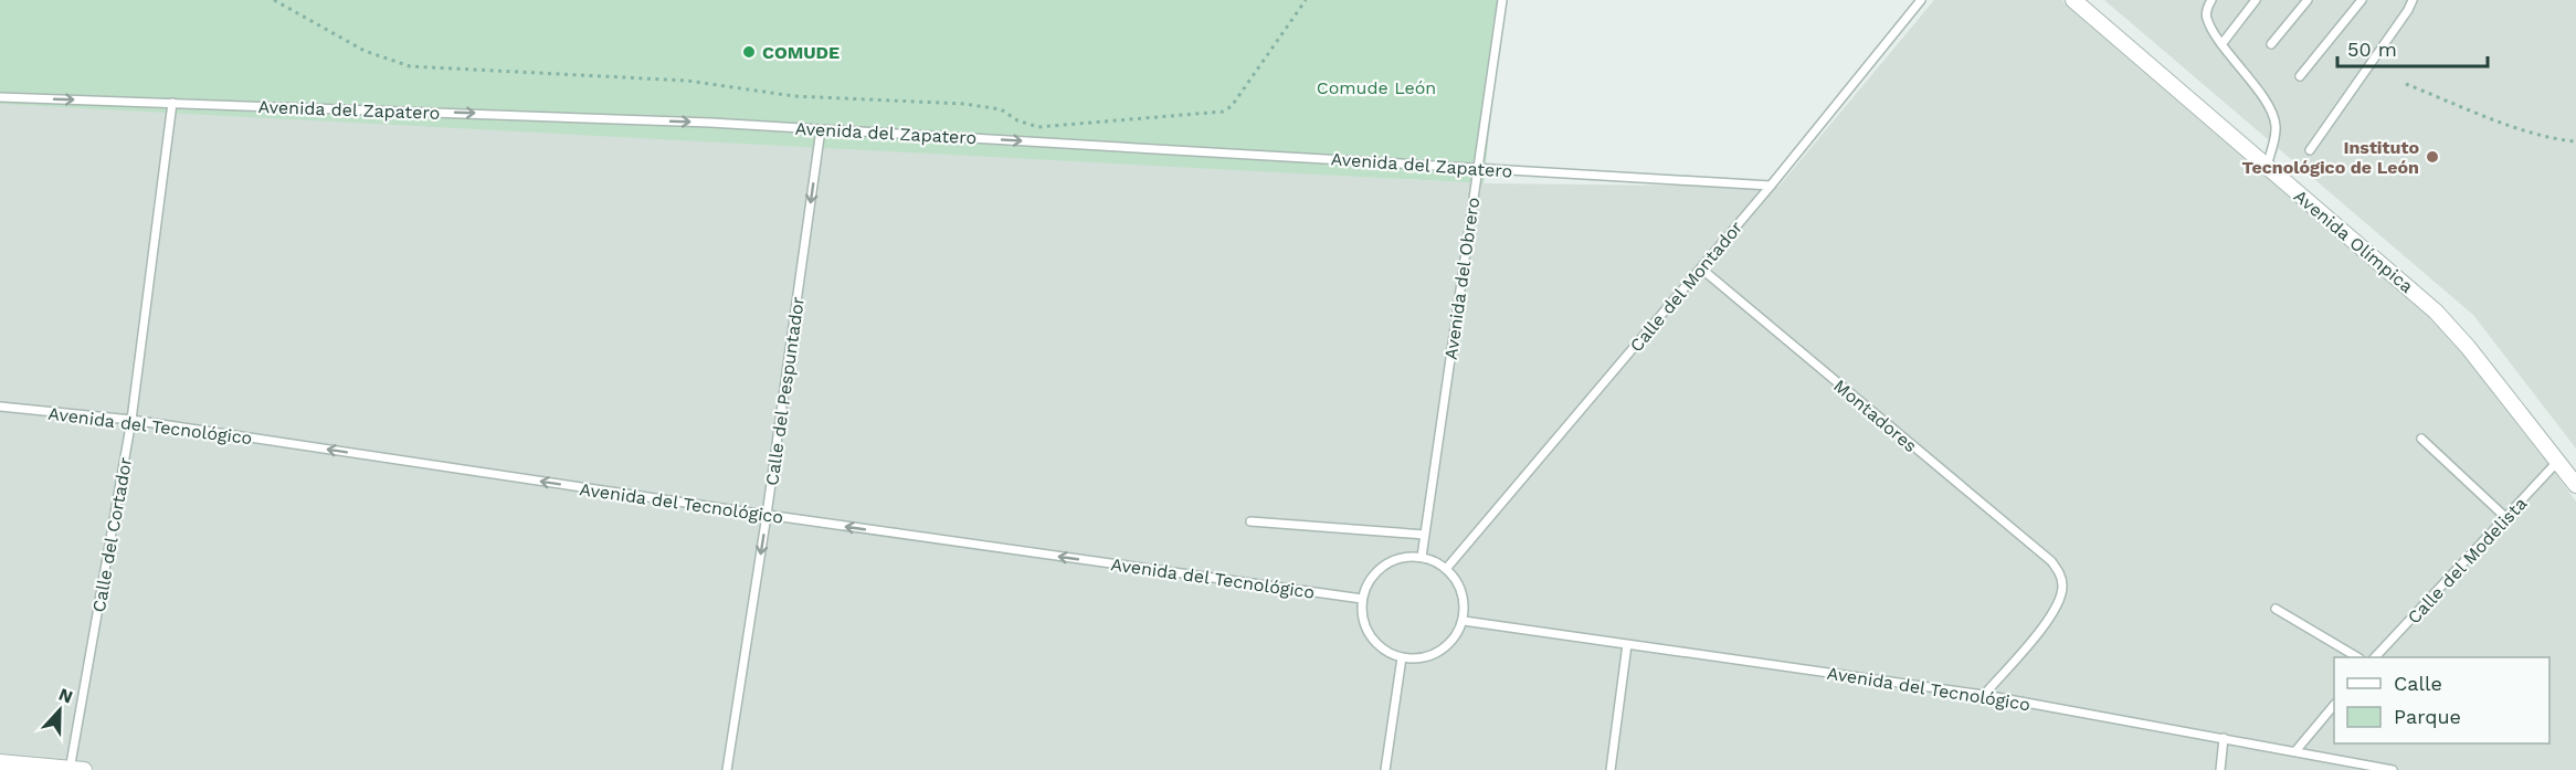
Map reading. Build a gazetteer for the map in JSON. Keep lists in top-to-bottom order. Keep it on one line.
{"streets":{"street":["Avenida Olímpica"],"lane":["Avenida del Zapatero","Avenida del Obrero","Calle del Montador","Calle del Pespuntador","Montadores","Avenida del Tecnológico","Calle del Cortador","Calle del Modelista"]},"crossings":[["Avenida del Zapatero","Avenida del Obrero"],["Avenida del Zapatero","Calle del Montador"],["Avenida del Zapatero","Calle del Pespuntador"],["Avenida del Zapatero","Calle del Cortador"],["Avenida Olímpica","Calle del Modelista"],["Avenida del Obrero","Calle del Montador"],["Avenida del Obrero","Avenida del Tecnológico"],["Calle del Montador","Montadores"],["Calle del Montador","Avenida del Tecnológico"],["Calle del Pespuntador","Avenida del Tecnológico"],["Montadores","Avenida del Tecnológico"],["Avenida del Tecnológico","Calle del Cortador"]],"one_way":["Avenida del Zapatero","Calle del Pespuntador","Avenida del Tecnológico"],"parks":["Comude León"],"places":["COMUDE","Instituto Tecnológico de León"],"legend":["Calle","Parque"],"scale_bar":"50 m","north":"top"}
